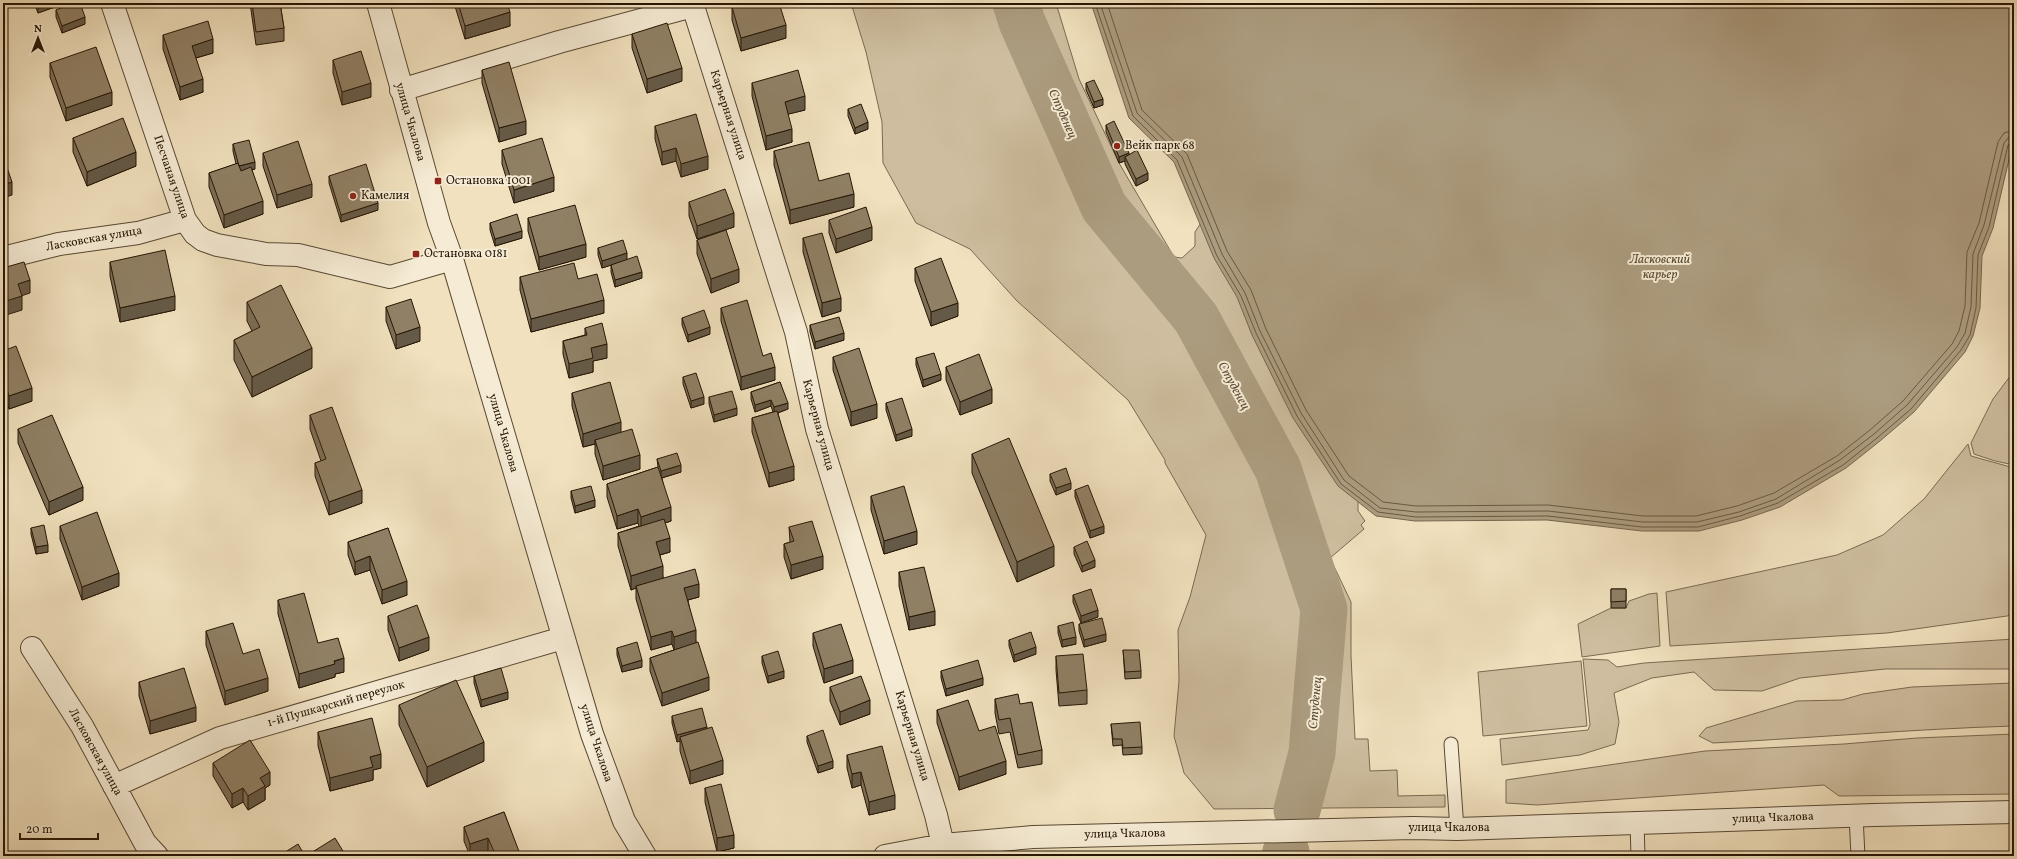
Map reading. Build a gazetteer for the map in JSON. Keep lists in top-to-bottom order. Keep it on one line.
{"streets":{"street":["Карьерная улица","улица Чкалова","Песчаная улица","Ласковская улица","1-й Пушкарский переулок"]},"crossings":[["Карьерная улица","улица Чкалова"],["улица Чкалова","Песчаная улица"],["улица Чкалова","1-й Пушкарский переулок"],["Песчаная улица","Ласковская улица"],["Ласковская улица","1-й Пушкарский переулок"]],"water":["Студенец","Ласковский карьер"],"places":{"other":["Вейк парк 68","Камелия"],"transit":["Остановка 1001","Остановка 0181"]},"scale_bar":"20 m","north":"top"}
